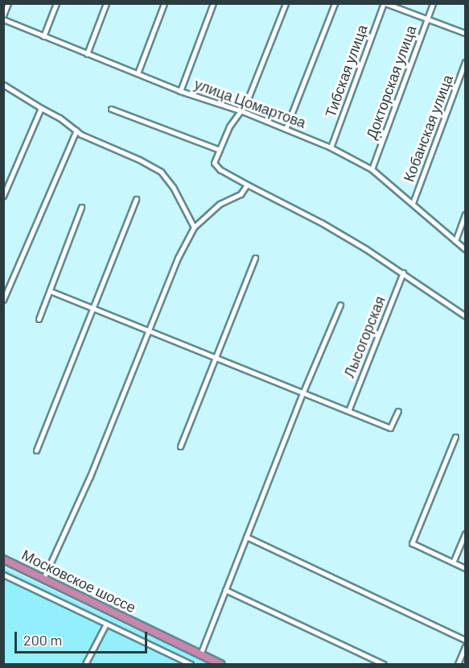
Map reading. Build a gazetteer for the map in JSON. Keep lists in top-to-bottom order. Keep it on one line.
{"streets":{"highway":["Московское шоссе"],"street":["Тибская улица","Докторская улица","улица Цомартова","Кобанская улица","Лысогорская"]},"crossings":[["Тибская улица","улица Цомартова"],["Докторская улица","улица Цомартова"],["улица Цомартова","Кобанская улица"]],"scale_bar":"200 m"}
